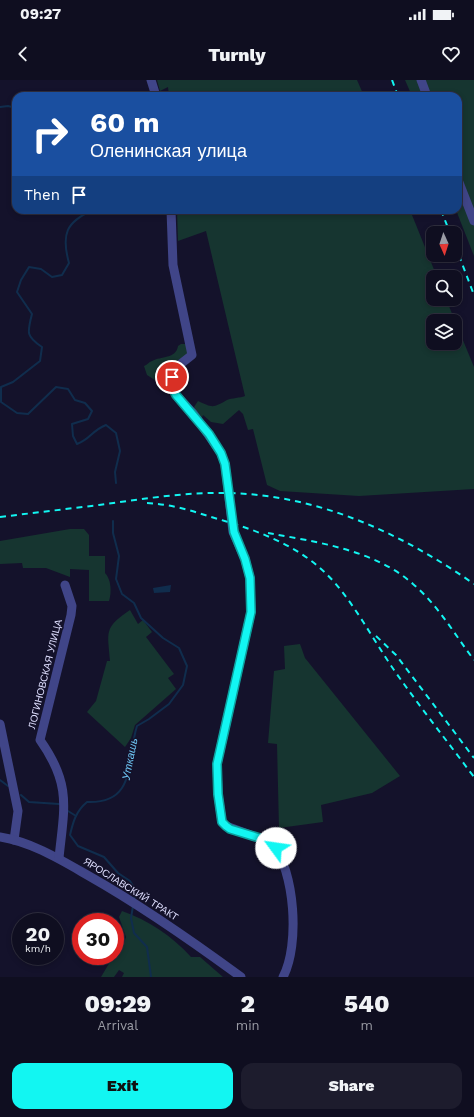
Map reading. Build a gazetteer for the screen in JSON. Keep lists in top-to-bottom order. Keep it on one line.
{"streets":{"street":["ЛОГИНОВСКАЯ УЛИЦА","ЯРОСЛАВСКИЙ ТРАКТ"]},"crossings":[["ЛОГИНОВСКАЯ УЛИЦА","ЯРОСЛАВСКИЙ ТРАКТ"]],"water":["Уткашь"],"north":"bottom","page":{"status":"09:27","header":"Turnly","turn":["60 m","Оленинская улица"],"then":"Then","speed":"20 km/h","limit":"30","eta":["09:29","Arrival","2","min","540","m"],"buttons":["Exit","Share"]}}
